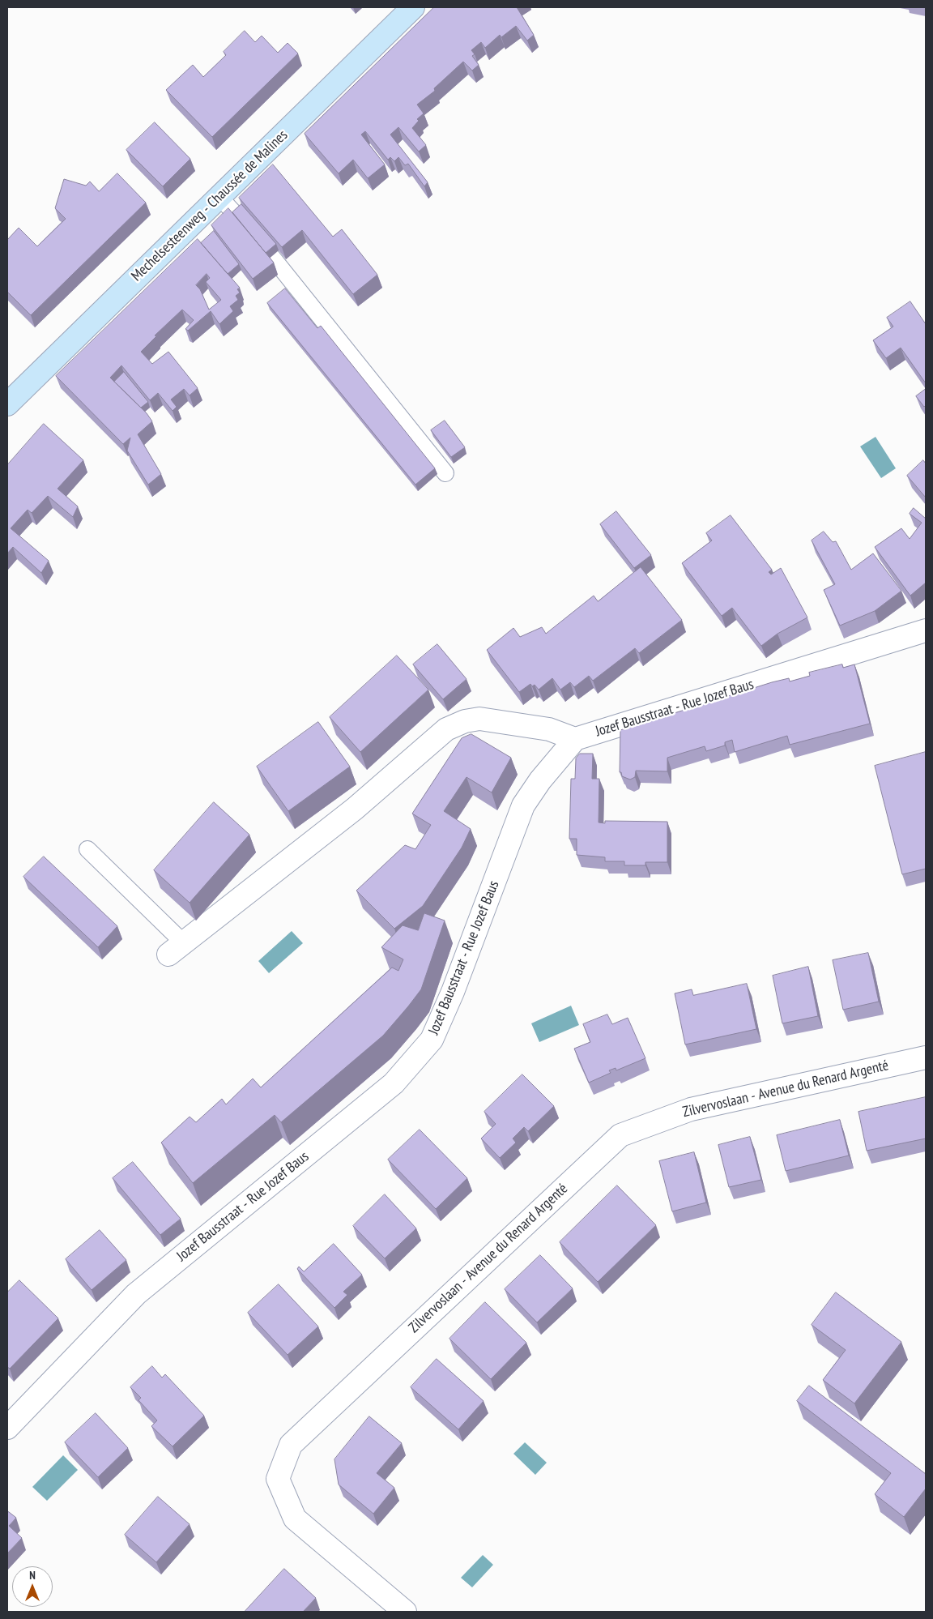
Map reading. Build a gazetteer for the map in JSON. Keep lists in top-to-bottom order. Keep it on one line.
{"streets":{"main road":["Mechelsesteenweg - Chaussée de Malines"],"street":["Jozef Bausstraat - Rue Jozef Baus","Zilvervoslaan - Avenue du Renard Argenté"]},"north":"top"}
